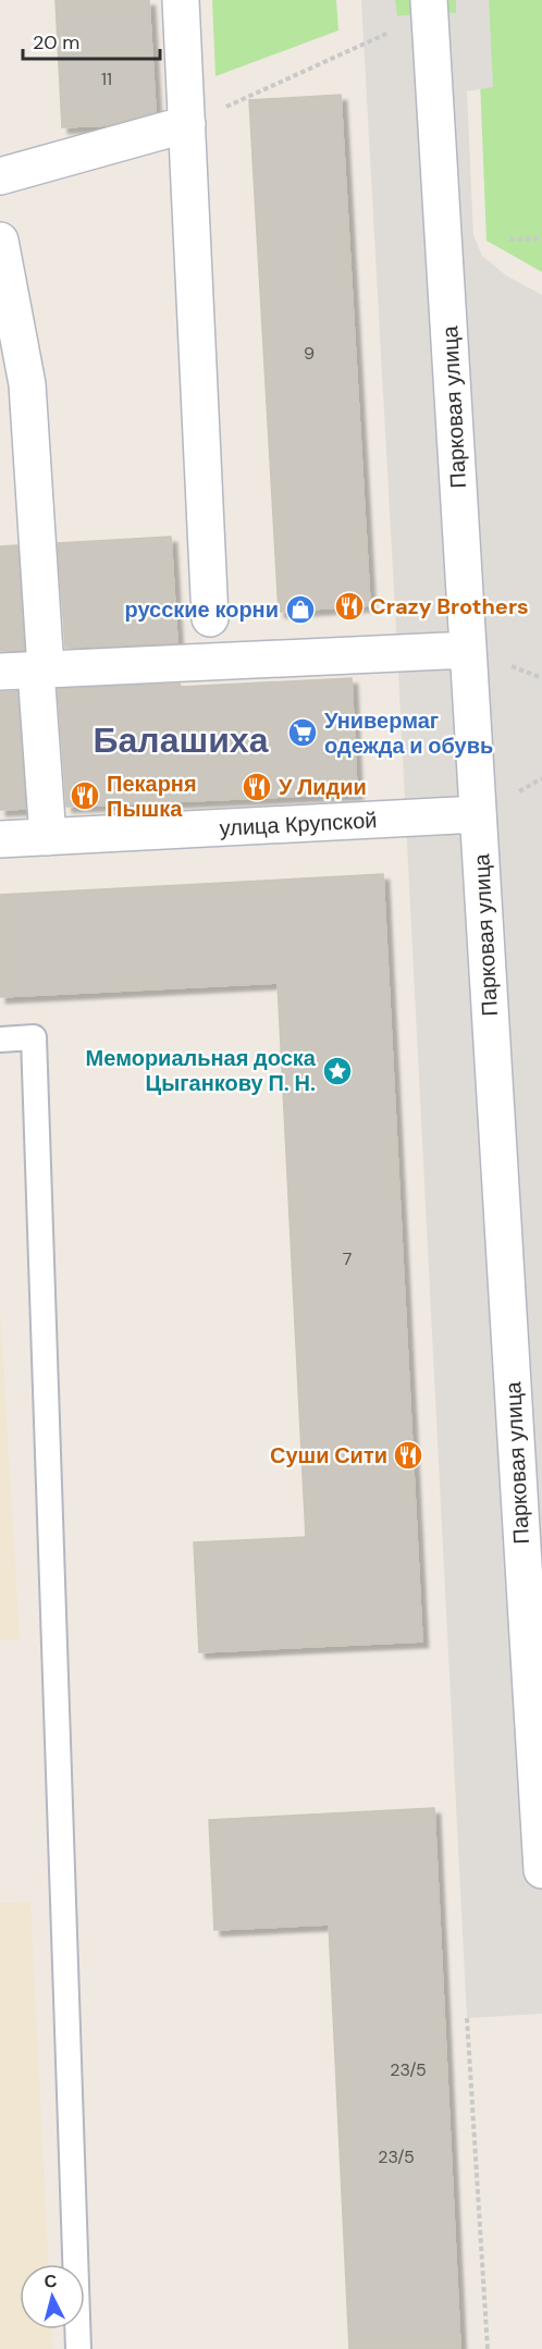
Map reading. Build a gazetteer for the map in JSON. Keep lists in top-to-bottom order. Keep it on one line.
{"streets":{"street":["Парковая улица","улица Крупской"]},"crossings":[["Парковая улица","улица Крупской"]],"districts":["Балашиха"],"places":{"restaurant":["Crazy Brothers","У Лидии","Пекарня Пышка","Суши Сити"],"shop":["русские корни"],"supermarket":["Универмаг одежда и обувь"],"place":["Мемориальная доска Цыганкову П. Н."]},"house_numbers":["11","9","7","23/5","23/5"],"scale_bar":"20 m","north":"top"}
